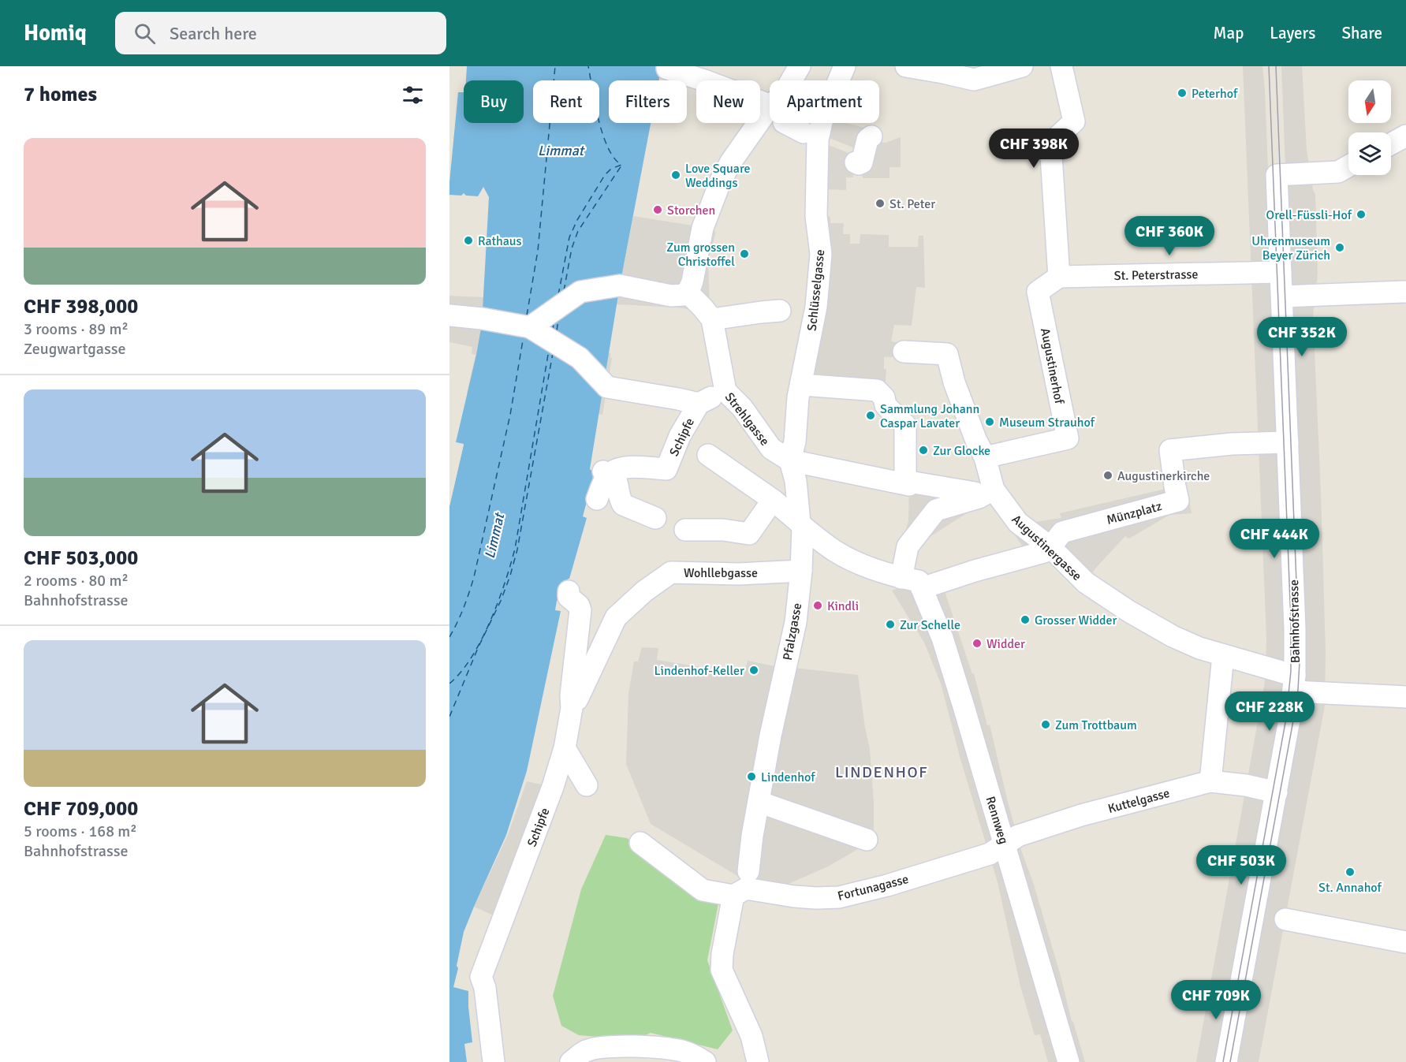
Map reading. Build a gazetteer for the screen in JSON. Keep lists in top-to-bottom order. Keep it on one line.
{"streets":{"street":["St. Peterstrasse","Schlüsselgasse","Augustinerhof","Strehlgasse","Schipfe","Münzplatz","Augustinergasse","Wohllebgasse","Bahnhofstrasse","Pfalzgasse","Kuttelgasse","Rennweg","Fortunagasse"]},"crossings":[["St. Peterstrasse","Augustinerhof"],["St. Peterstrasse","Bahnhofstrasse"],["Schlüsselgasse","Strehlgasse"],["Augustinerhof","Augustinergasse"],["Strehlgasse","Schipfe"],["Schipfe","Wohllebgasse"],["Münzplatz","Augustinergasse"],["Münzplatz","Bahnhofstrasse"],["Augustinergasse","Bahnhofstrasse"],["Wohllebgasse","Pfalzgasse"],["Bahnhofstrasse","Kuttelgasse"],["Kuttelgasse","Rennweg"],["Kuttelgasse","Fortunagasse"],["Rennweg","Fortunagasse"]],"districts":["LINDENHOF"],"water":["Limmat"],"places":["Peterhof","Love Square Weddings","St. Peter","Storchen","Orell-Füssli-Hof","Rathaus","Uhrenmuseum Beyer Zürich","Zum grossen Christoffel","Sammlung Johann Caspar Lavater","Museum Strauhof","Zur Glocke","Augustinerkirche","Kindli","Grosser Widder","Zur Schelle","Widder","Lindenhof-Keller","Zum Trottbaum","Lindenhof","St. Annahof"],"north":"bottom","page":{"header":"Homiq","search":"Search here","nav":["Map","Layers","Share"],"heading":"7 homes","chip":["Buy","Rent","Filters","New","Apartment"],"list":[{"name":"CHF 398,000","note":"3 rooms · 89 m² · Zeugwartgasse"},{"name":"CHF 503,000","note":"2 rooms · 80 m² · Bahnhofstrasse"},{"name":"CHF 709,000","note":"5 rooms · 168 m² · Bahnhofstrasse"}],"price":["CHF 398K","CHF 360K","CHF 352K","CHF 444K","CHF 228K","CHF 503K","CHF 709K"]}}
